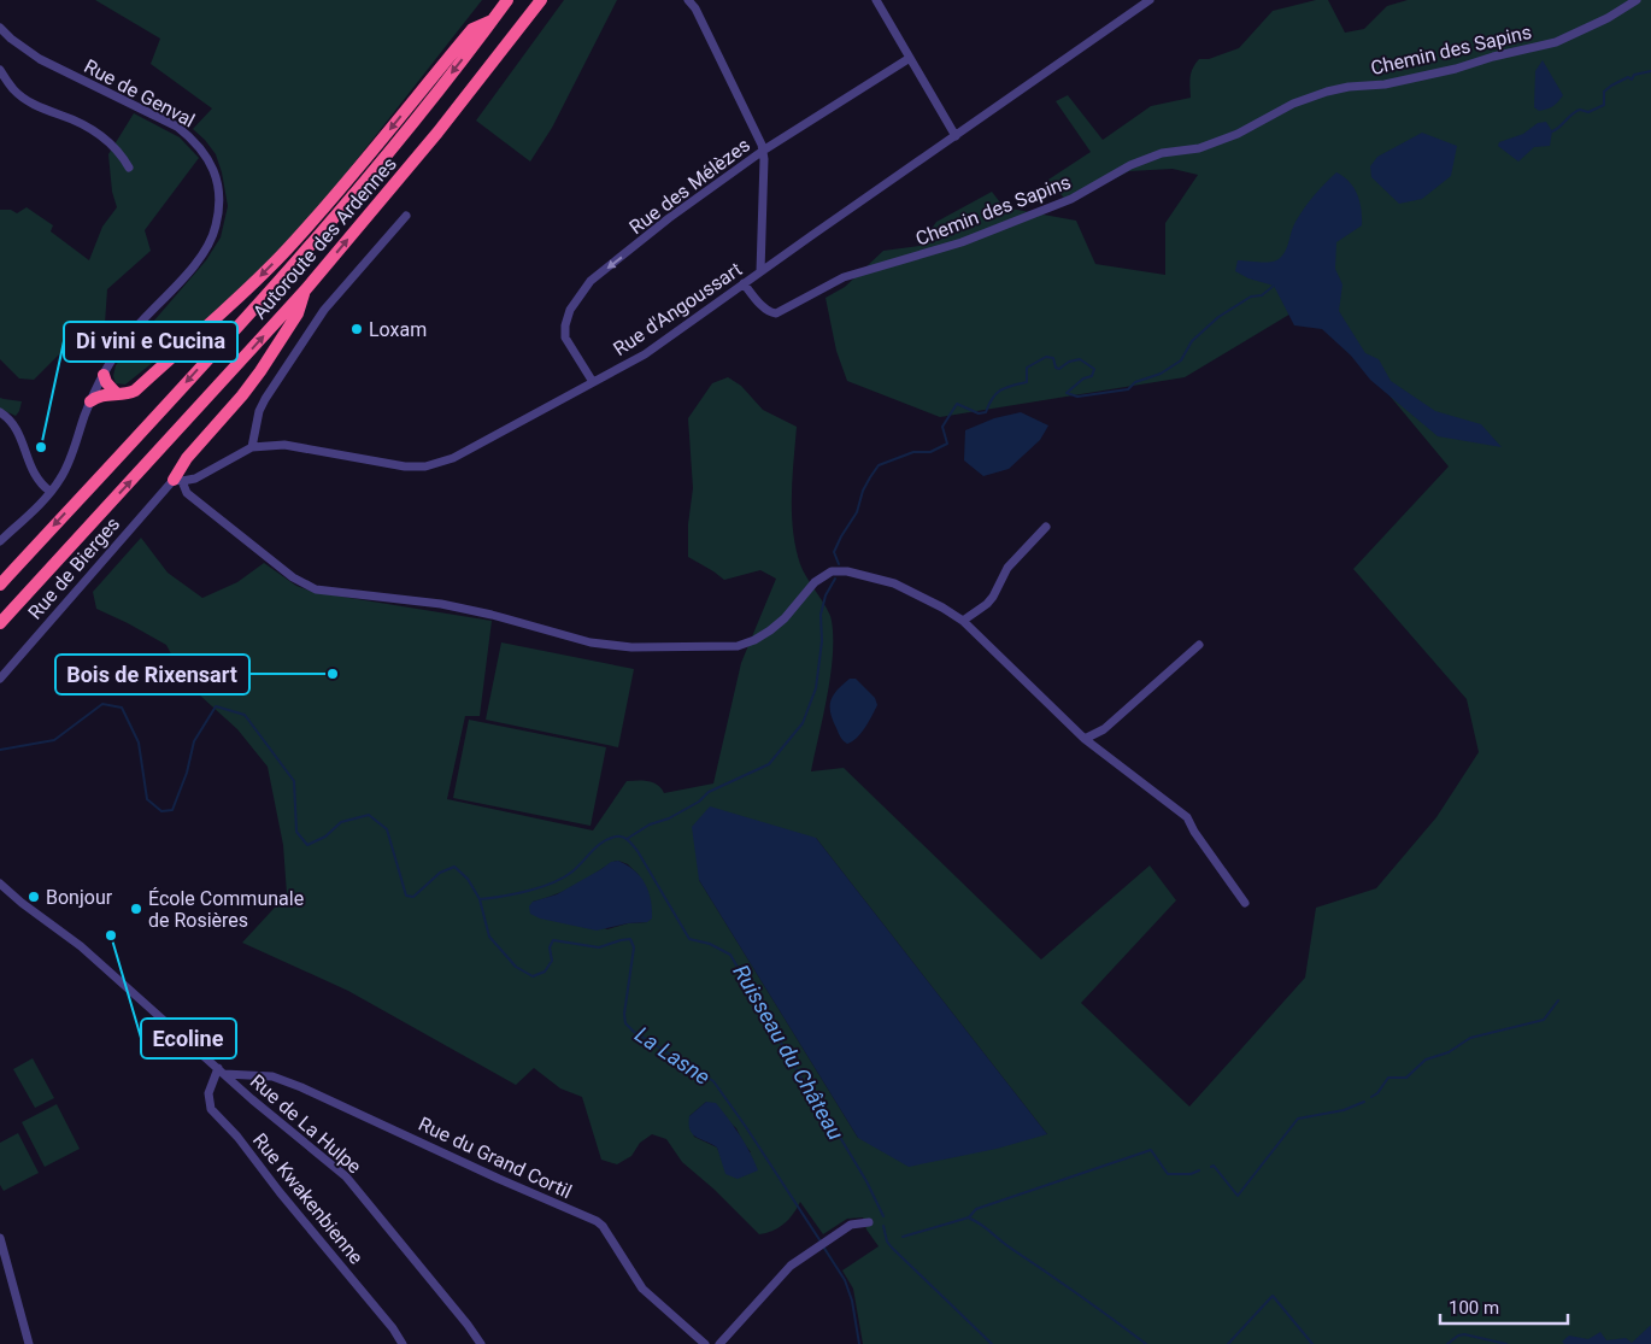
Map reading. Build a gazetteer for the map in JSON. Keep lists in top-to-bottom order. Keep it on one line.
{"streets":{"highway":["Autoroute des Ardennes"],"street":["Chemin des Sapins","Rue de Genval","Rue des Mélèzes","Rue d'Angoussart","Rue de Bierges","Rue de La Hulpe","Rue du Grand Cortil","Rue Kwakenbienne"]},"crossings":[["Chemin des Sapins","Rue d'Angoussart"],["Rue des Mélèzes","Rue d'Angoussart"],["Rue d'Angoussart","Rue de Bierges"],["Rue de La Hulpe","Rue du Grand Cortil"],["Rue de La Hulpe","Rue Kwakenbienne"],["Rue du Grand Cortil","Rue Kwakenbienne"]],"one_way":["Rue des Mélèzes"],"water":["Ruisseau du Château","La Lasne"],"places":["Loxam","Di vini e Cucina","Bois de Rixensart","Bonjour","École Communale de Rosières","Ecoline"],"scale_bar":"100 m"}
